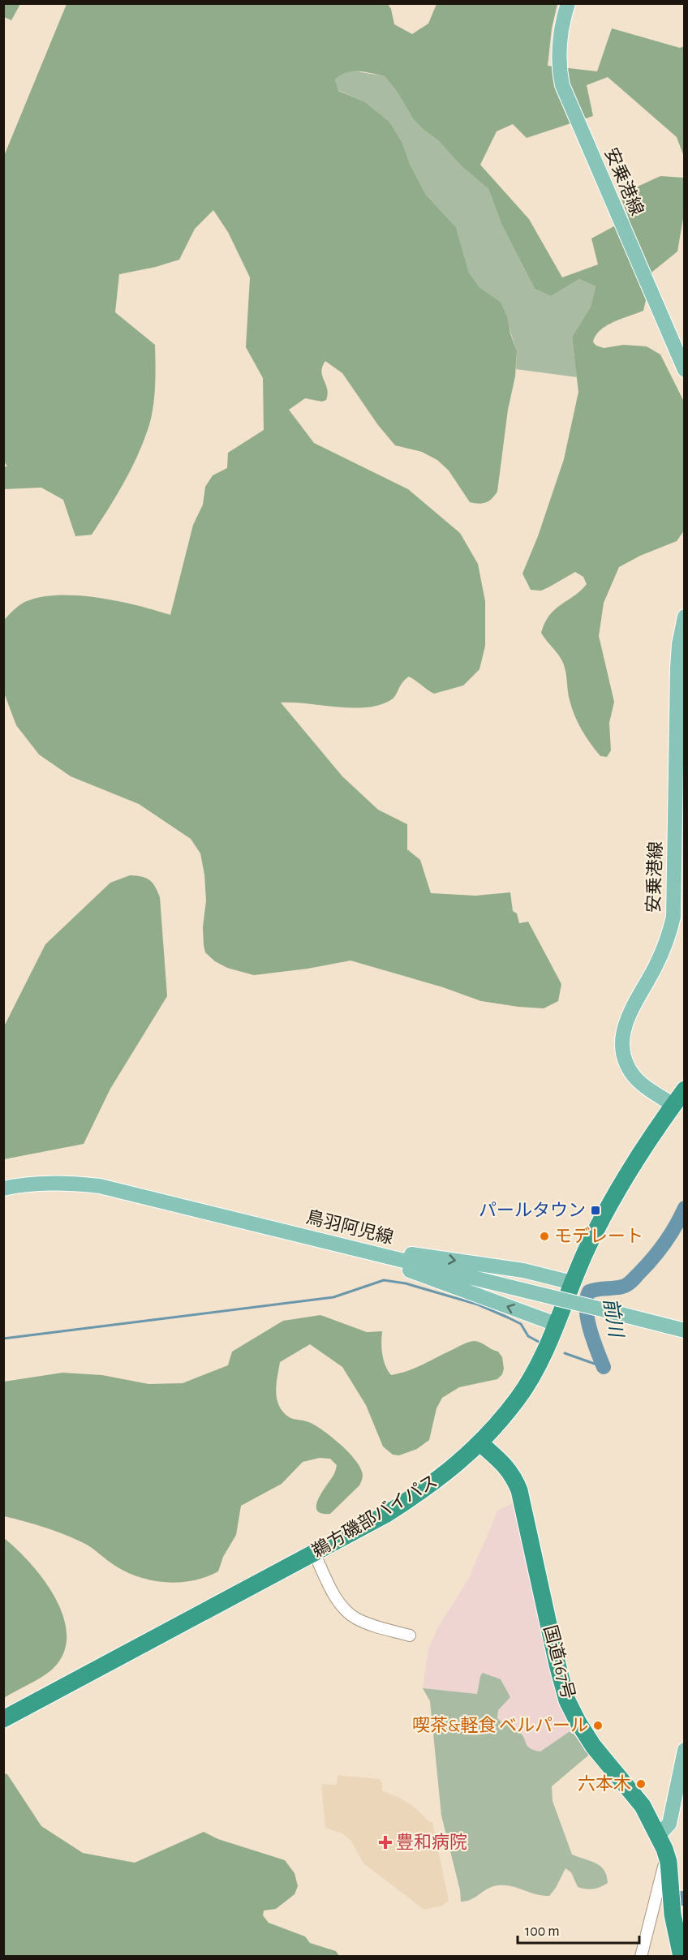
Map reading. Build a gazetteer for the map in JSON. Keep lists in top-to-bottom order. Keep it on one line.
{"streets":{"highway":["鵜方磯部バイパス","国道167号"],"main road":["安乗港線","鳥羽阿児線"]},"crossings":[["安乗港線","鵜方磯部バイパス"],["鵜方磯部バイパス","国道167号"]],"water":["前川"],"places":{"transit":["パールタウン"],"other":["モデレート","喫茶&軽食 ベルパール","六本木"],"health":["豊和病院"]},"scale_bar":"100 m"}
